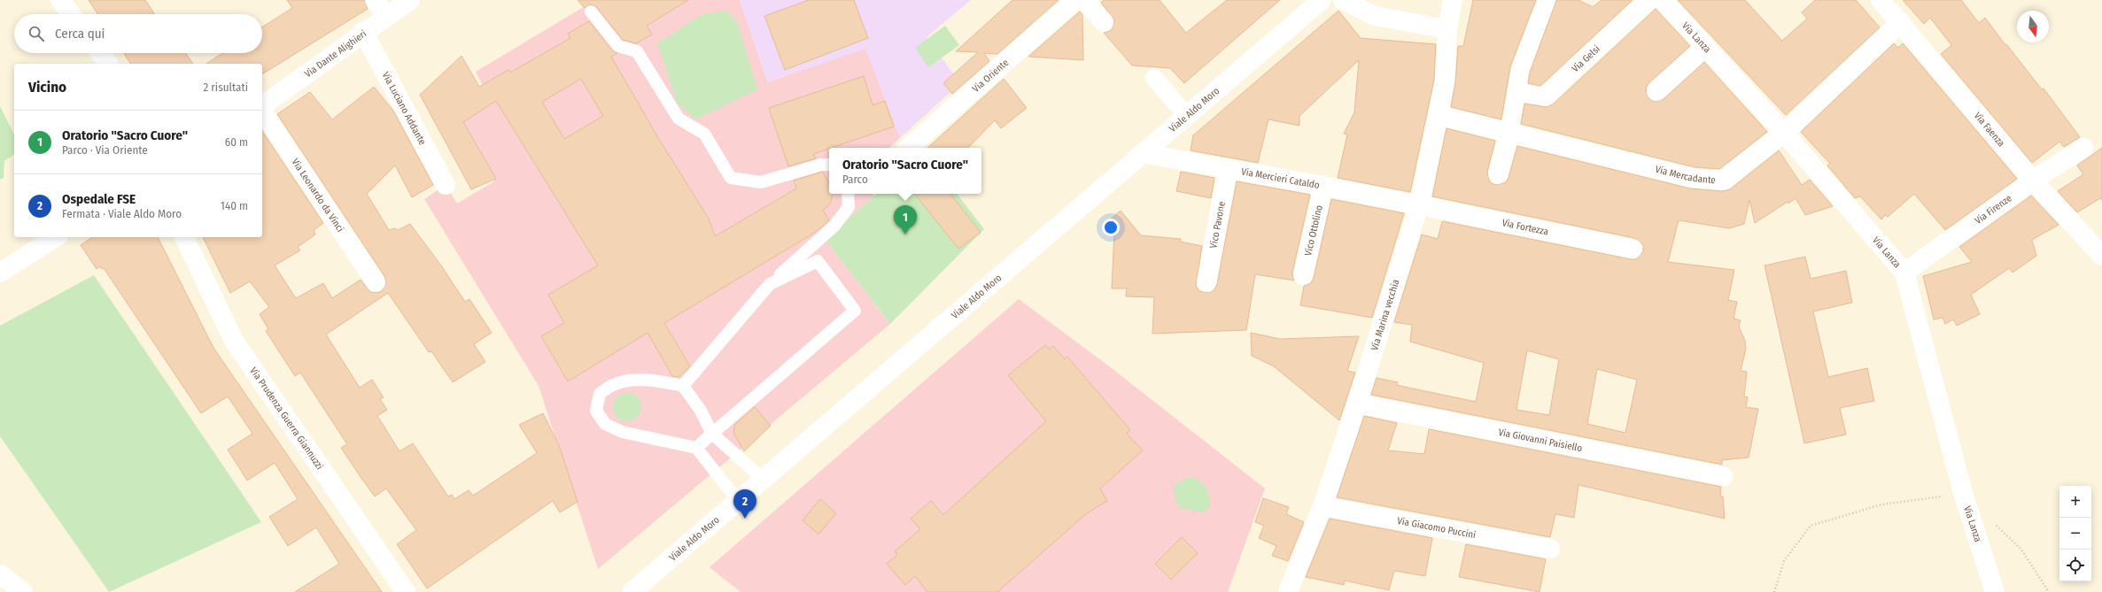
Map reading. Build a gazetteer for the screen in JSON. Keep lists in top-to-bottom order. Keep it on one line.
{"streets":{"street":["Via Lanza","Via Dante Alighieri","Via Gelsi","Via Oriente","Via Luciano Addante","Viale Aldo Moro","Via Faenza","Via Mercadante","Via Mercieri Cataldo","Via Leonardo da Vinci","Via Firenze","Vico Pavone","Via Fortezza","Vico Ottolino","Via Marina vecchia","Via Prudenza Guerra Giannuzzi","Via Giovanni Paisiello","Via Giacomo Puccini"]},"crossings":[["Via Lanza","Via Mercadante"],["Via Lanza","Via Firenze"],["Via Dante Alighieri","Via Luciano Addante"],["Viale Aldo Moro","Via Mercieri Cataldo"],["Via Faenza","Via Mercadante"],["Via Faenza","Via Firenze"],["Via Mercadante","Via Marina vecchia"],["Via Mercieri Cataldo","Vico Pavone"],["Via Mercieri Cataldo","Via Fortezza"],["Via Mercieri Cataldo","Vico Ottolino"],["Via Mercieri Cataldo","Via Marina vecchia"],["Via Fortezza","Via Marina vecchia"],["Via Marina vecchia","Via Giovanni Paisiello"],["Via Marina vecchia","Via Giacomo Puccini"]],"north":"bottom","page":{"search":"Cerca qui","heading":["Vicino","2 risultati"],"list":[{"mark":"1","name":"Oratorio \"Sacro Cuore\"","note":"Parco · Via Oriente","value":"60 m"},{"mark":"2","name":"Ospedale FSE","note":"Fermata · Viale Aldo Moro","value":"140 m"}],"popup":["Oratorio \"Sacro Cuore\"","Parco"],"pins":["1","2"],"map_buttons":["+","−"]}}
